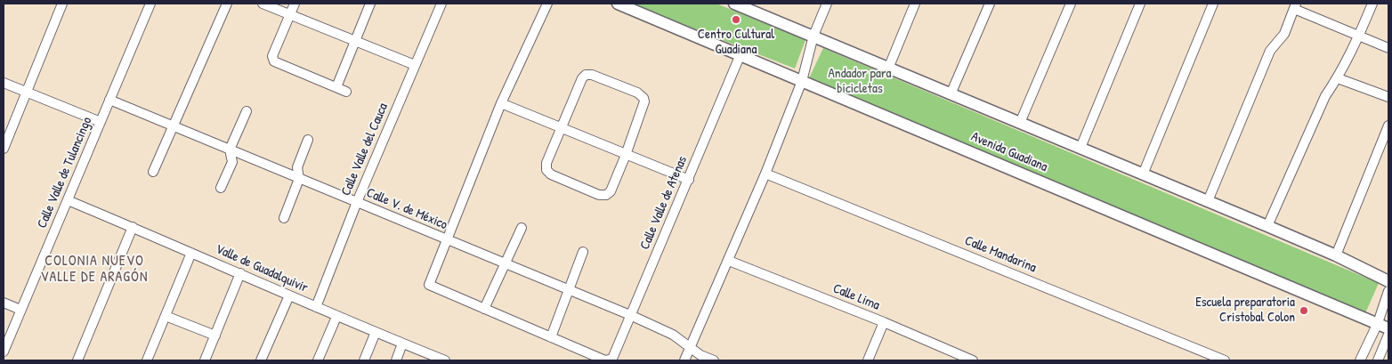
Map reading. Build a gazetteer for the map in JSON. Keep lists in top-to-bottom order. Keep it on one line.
{"streets":{"street":["Calle Valle del Cauca","Avenida Guadiana","Calle Valle de Tulancingo","Calle Valle de Atenas","Calle V. de México","Calle Mandarina","Valle de Guadalquivir","Calle Lima"]},"crossings":[["Calle Valle del Cauca","Calle V. de México"],["Calle Valle del Cauca","Valle de Guadalquivir"],["Avenida Guadiana","Calle Valle de Atenas"],["Calle Valle de Tulancingo","Calle V. de México"],["Calle Valle de Tulancingo","Valle de Guadalquivir"],["Calle Valle de Atenas","Calle V. de México"]],"districts":["COLONIA NUEVO VALLE DE ARAGÓN"],"parks":["Andador para bicicletas"],"places":["Centro Cultural Guadiana","Escuela preparatoria Cristobal Colon"]}
